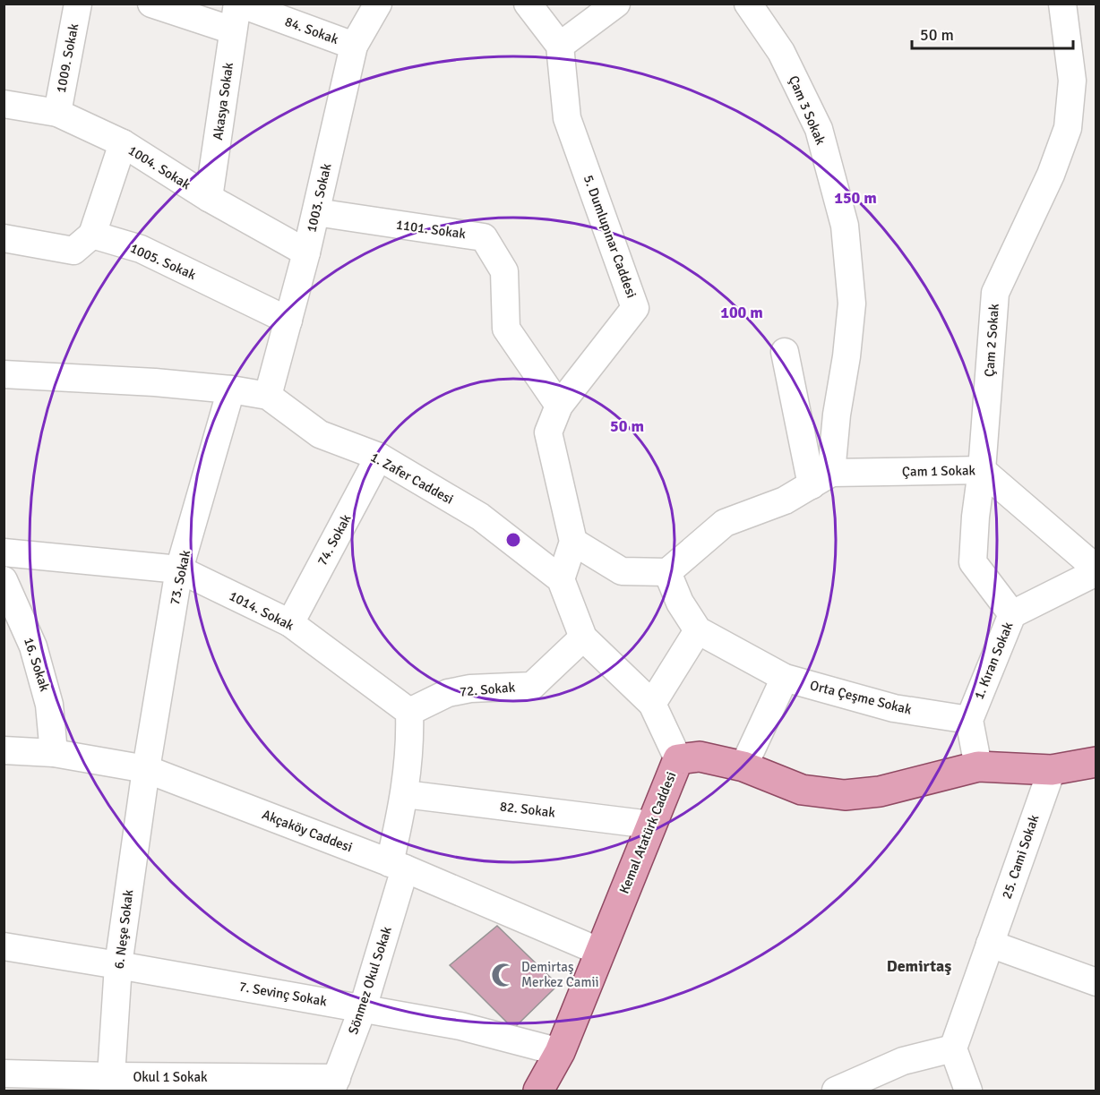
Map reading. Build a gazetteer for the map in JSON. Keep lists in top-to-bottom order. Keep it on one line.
{"streets":{"main road":["Kemal Atatürk Caddesi"],"street":["84. Sokak","1009. Sokak","Akasya Sokak","Çam 3 Sokak","1004. Sokak","1003. Sokak","1101. Sokak","5. Dumlupınar Caddesi","1005. Sokak","Çam 2 Sokak","Çam 1 Sokak","1. Zafer Caddesi","74. Sokak","73. Sokak","1014. Sokak","1. Kıran Sokak","16. Sokak","72. Sokak","Orta Çeşme Sokak","82. Sokak","Akçaköy Caddesi","25. Cami Sokak","6. Neşe Sokak","Sönmez Okul Sokak","7. Sevinç Sokak","Okul 1 Sokak"]},"crossings":[["84. Sokak","Akasya Sokak"],["84. Sokak","1003. Sokak"],["1009. Sokak","1004. Sokak"],["Akasya Sokak","1004. Sokak"],["Çam 3 Sokak","Çam 1 Sokak"],["1004. Sokak","1003. Sokak"],["1003. Sokak","1101. Sokak"],["1003. Sokak","1005. Sokak"],["1003. Sokak","1. Zafer Caddesi"],["1101. Sokak","5. Dumlupınar Caddesi"],["Çam 2 Sokak","Çam 1 Sokak"],["Çam 2 Sokak","1. Kıran Sokak"],["Çam 1 Sokak","1. Kıran Sokak"],["Çam 1 Sokak","Orta Çeşme Sokak"],["1. Zafer Caddesi","74. Sokak"],["1. Zafer Caddesi","73. Sokak"],["74. Sokak","1014. Sokak"],["73. Sokak","1014. Sokak"],["73. Sokak","Akçaköy Caddesi"],["73. Sokak","6. Neşe Sokak"],["1014. Sokak","72. Sokak"],["1. Kıran Sokak","Orta Çeşme Sokak"],["16. Sokak","Akçaköy Caddesi"],["82. Sokak","Kemal Atatürk Caddesi"],["Akçaköy Caddesi","Kemal Atatürk Caddesi"],["Akçaköy Caddesi","6. Neşe Sokak"],["Akçaköy Caddesi","Sönmez Okul Sokak"],["Kemal Atatürk Caddesi","25. Cami Sokak"],["Kemal Atatürk Caddesi","7. Sevinç Sokak"],["6. Neşe Sokak","7. Sevinç Sokak"],["6. Neşe Sokak","Okul 1 Sokak"],["Sönmez Okul Sokak","7. Sevinç Sokak"],["Sönmez Okul Sokak","Okul 1 Sokak"]],"districts":["Demirtaş"],"places":{"mosque":["Demirtaş Merkez Camii"]},"scale_bar":"50 m","rings":["150 m","100 m","50 m"]}
